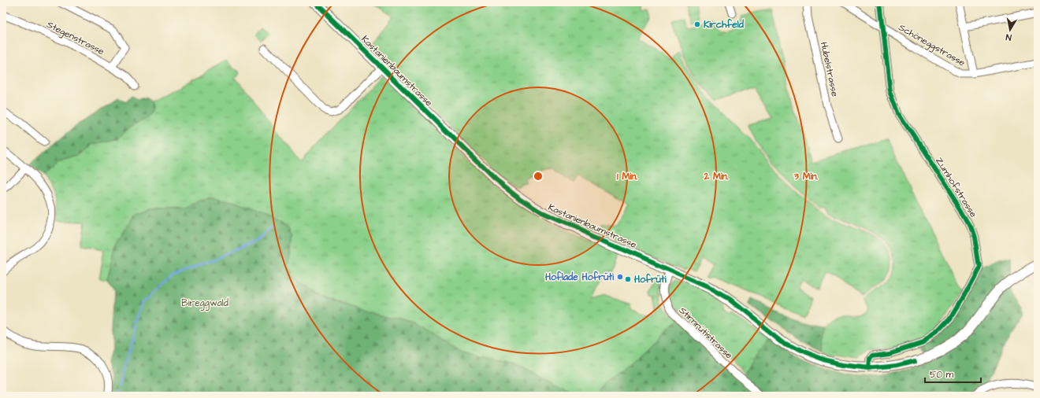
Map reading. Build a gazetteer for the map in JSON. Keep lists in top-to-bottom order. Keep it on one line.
{"streets":{"street":["Stegenstrasse","Schöneggstrasse","Hubelstrasse","Kastanienbaumstrasse","Zumhofstrasse","Stirnrütistrasse"]},"crossings":[["Schöneggstrasse","Zumhofstrasse"],["Kastanienbaumstrasse","Zumhofstrasse"],["Kastanienbaumstrasse","Stirnrütistrasse"]],"parks":["Bireggwald"],"places":["Kirchfeld","Hoflade Hofrüti","Hofrüti"],"scale_bar":"50 m","north":"bottom","rings":["1 Min.","2 Min.","3 Min."]}
